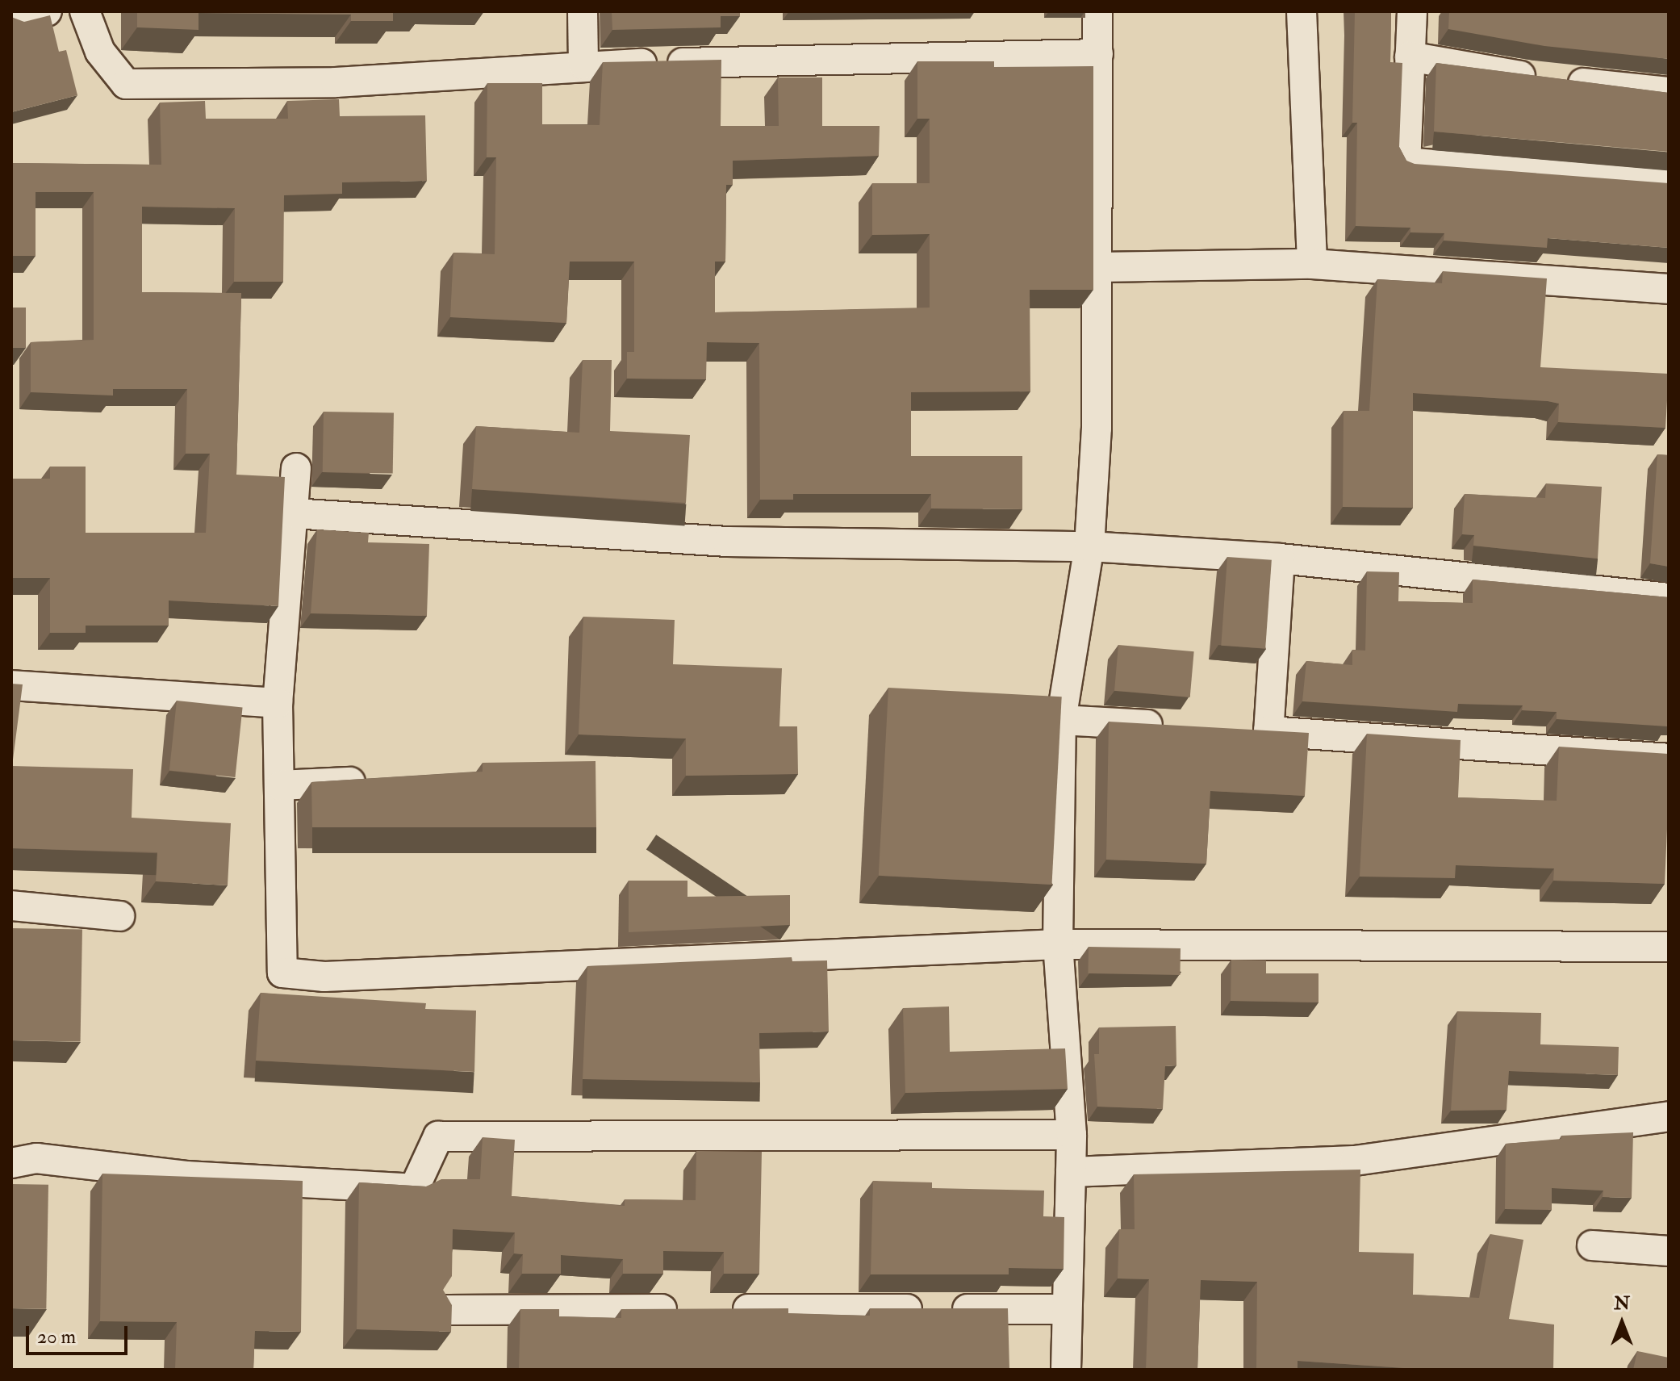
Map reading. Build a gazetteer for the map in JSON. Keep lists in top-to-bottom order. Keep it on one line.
{"scale_bar":"20 m","north":"top"}
